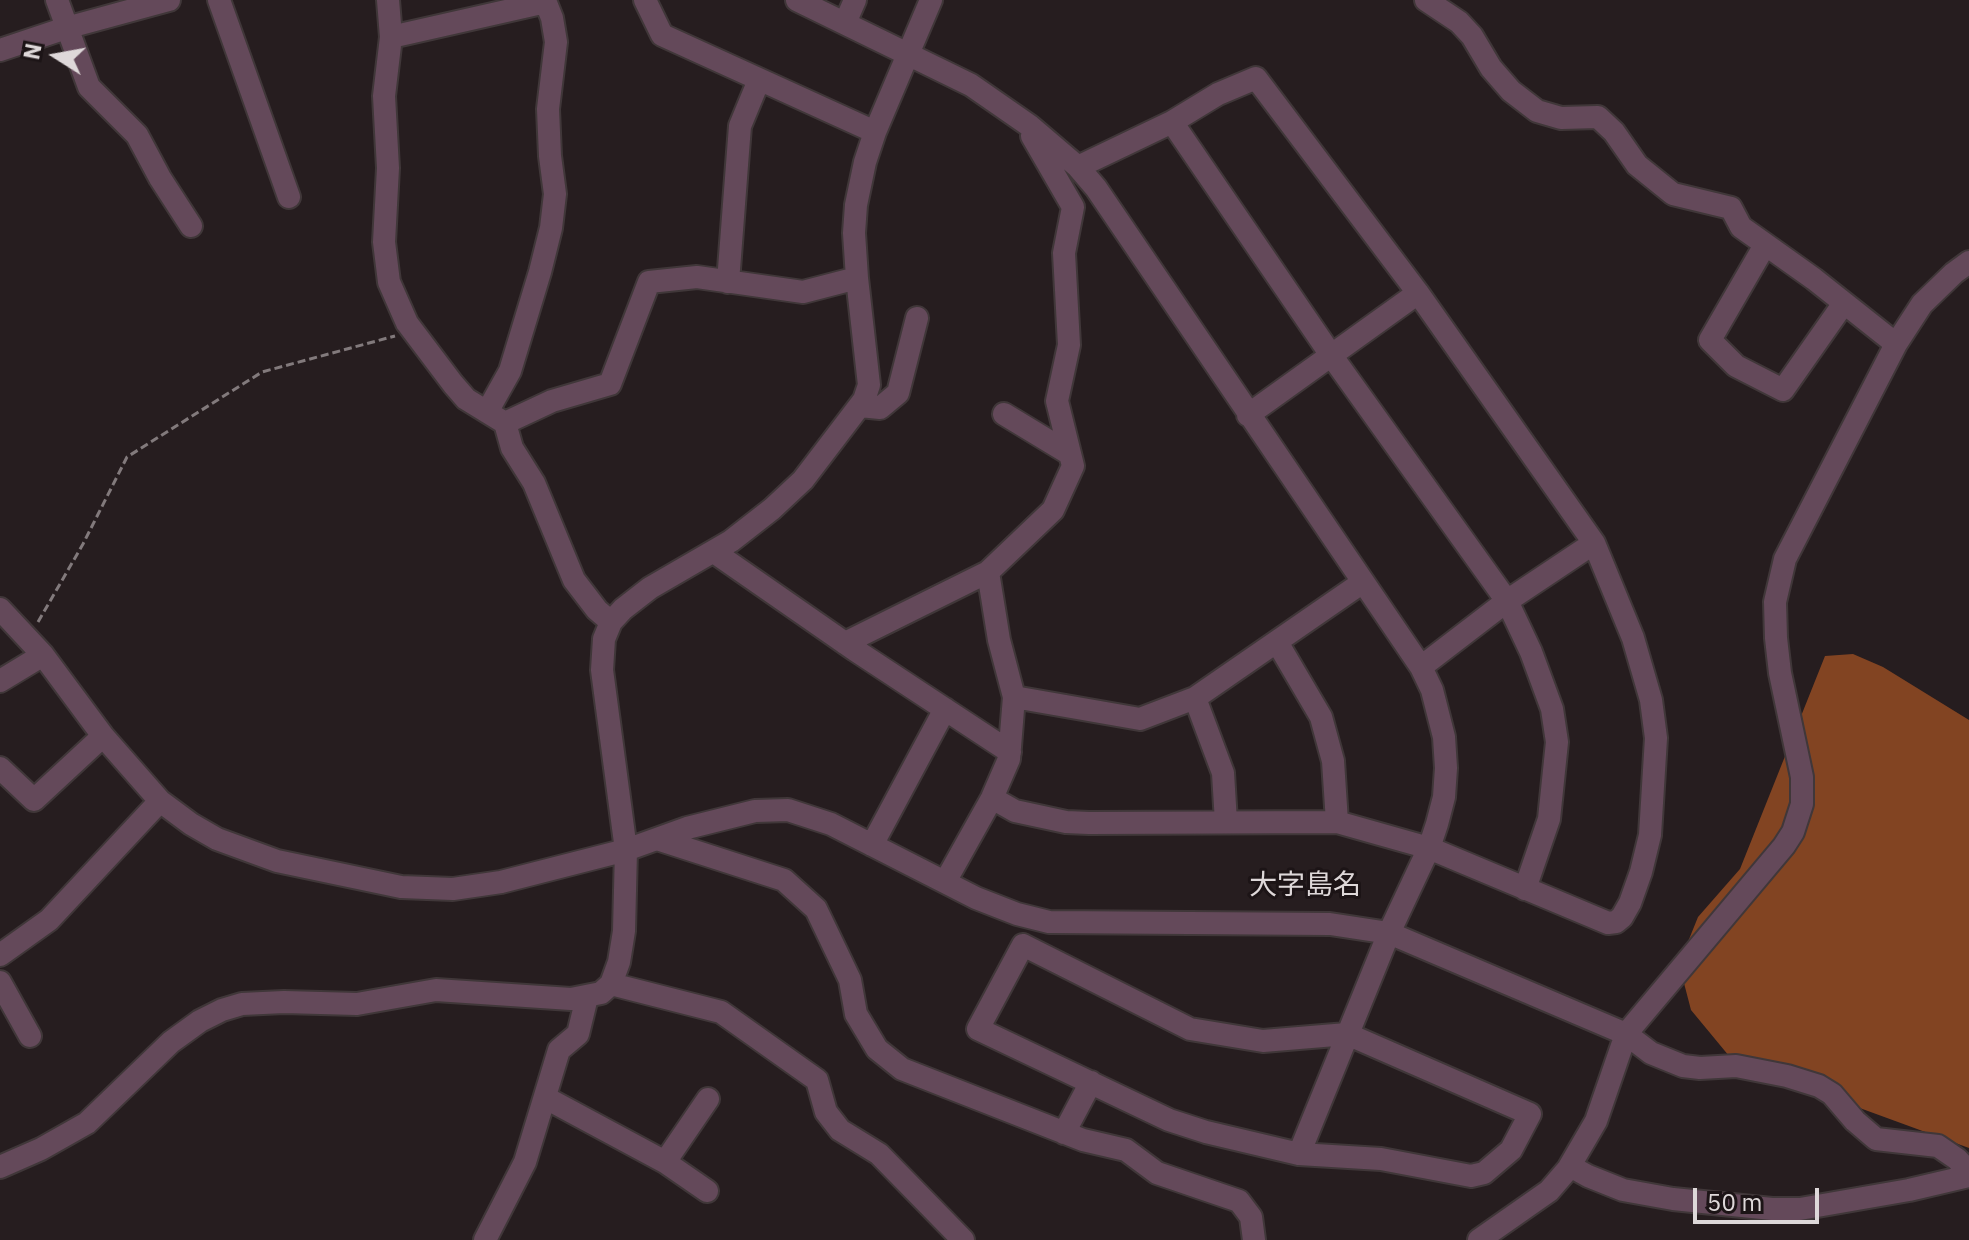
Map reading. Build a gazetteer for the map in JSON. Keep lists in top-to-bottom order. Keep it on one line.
{"districts":["大字島名"],"scale_bar":"50 m","north":"left"}
